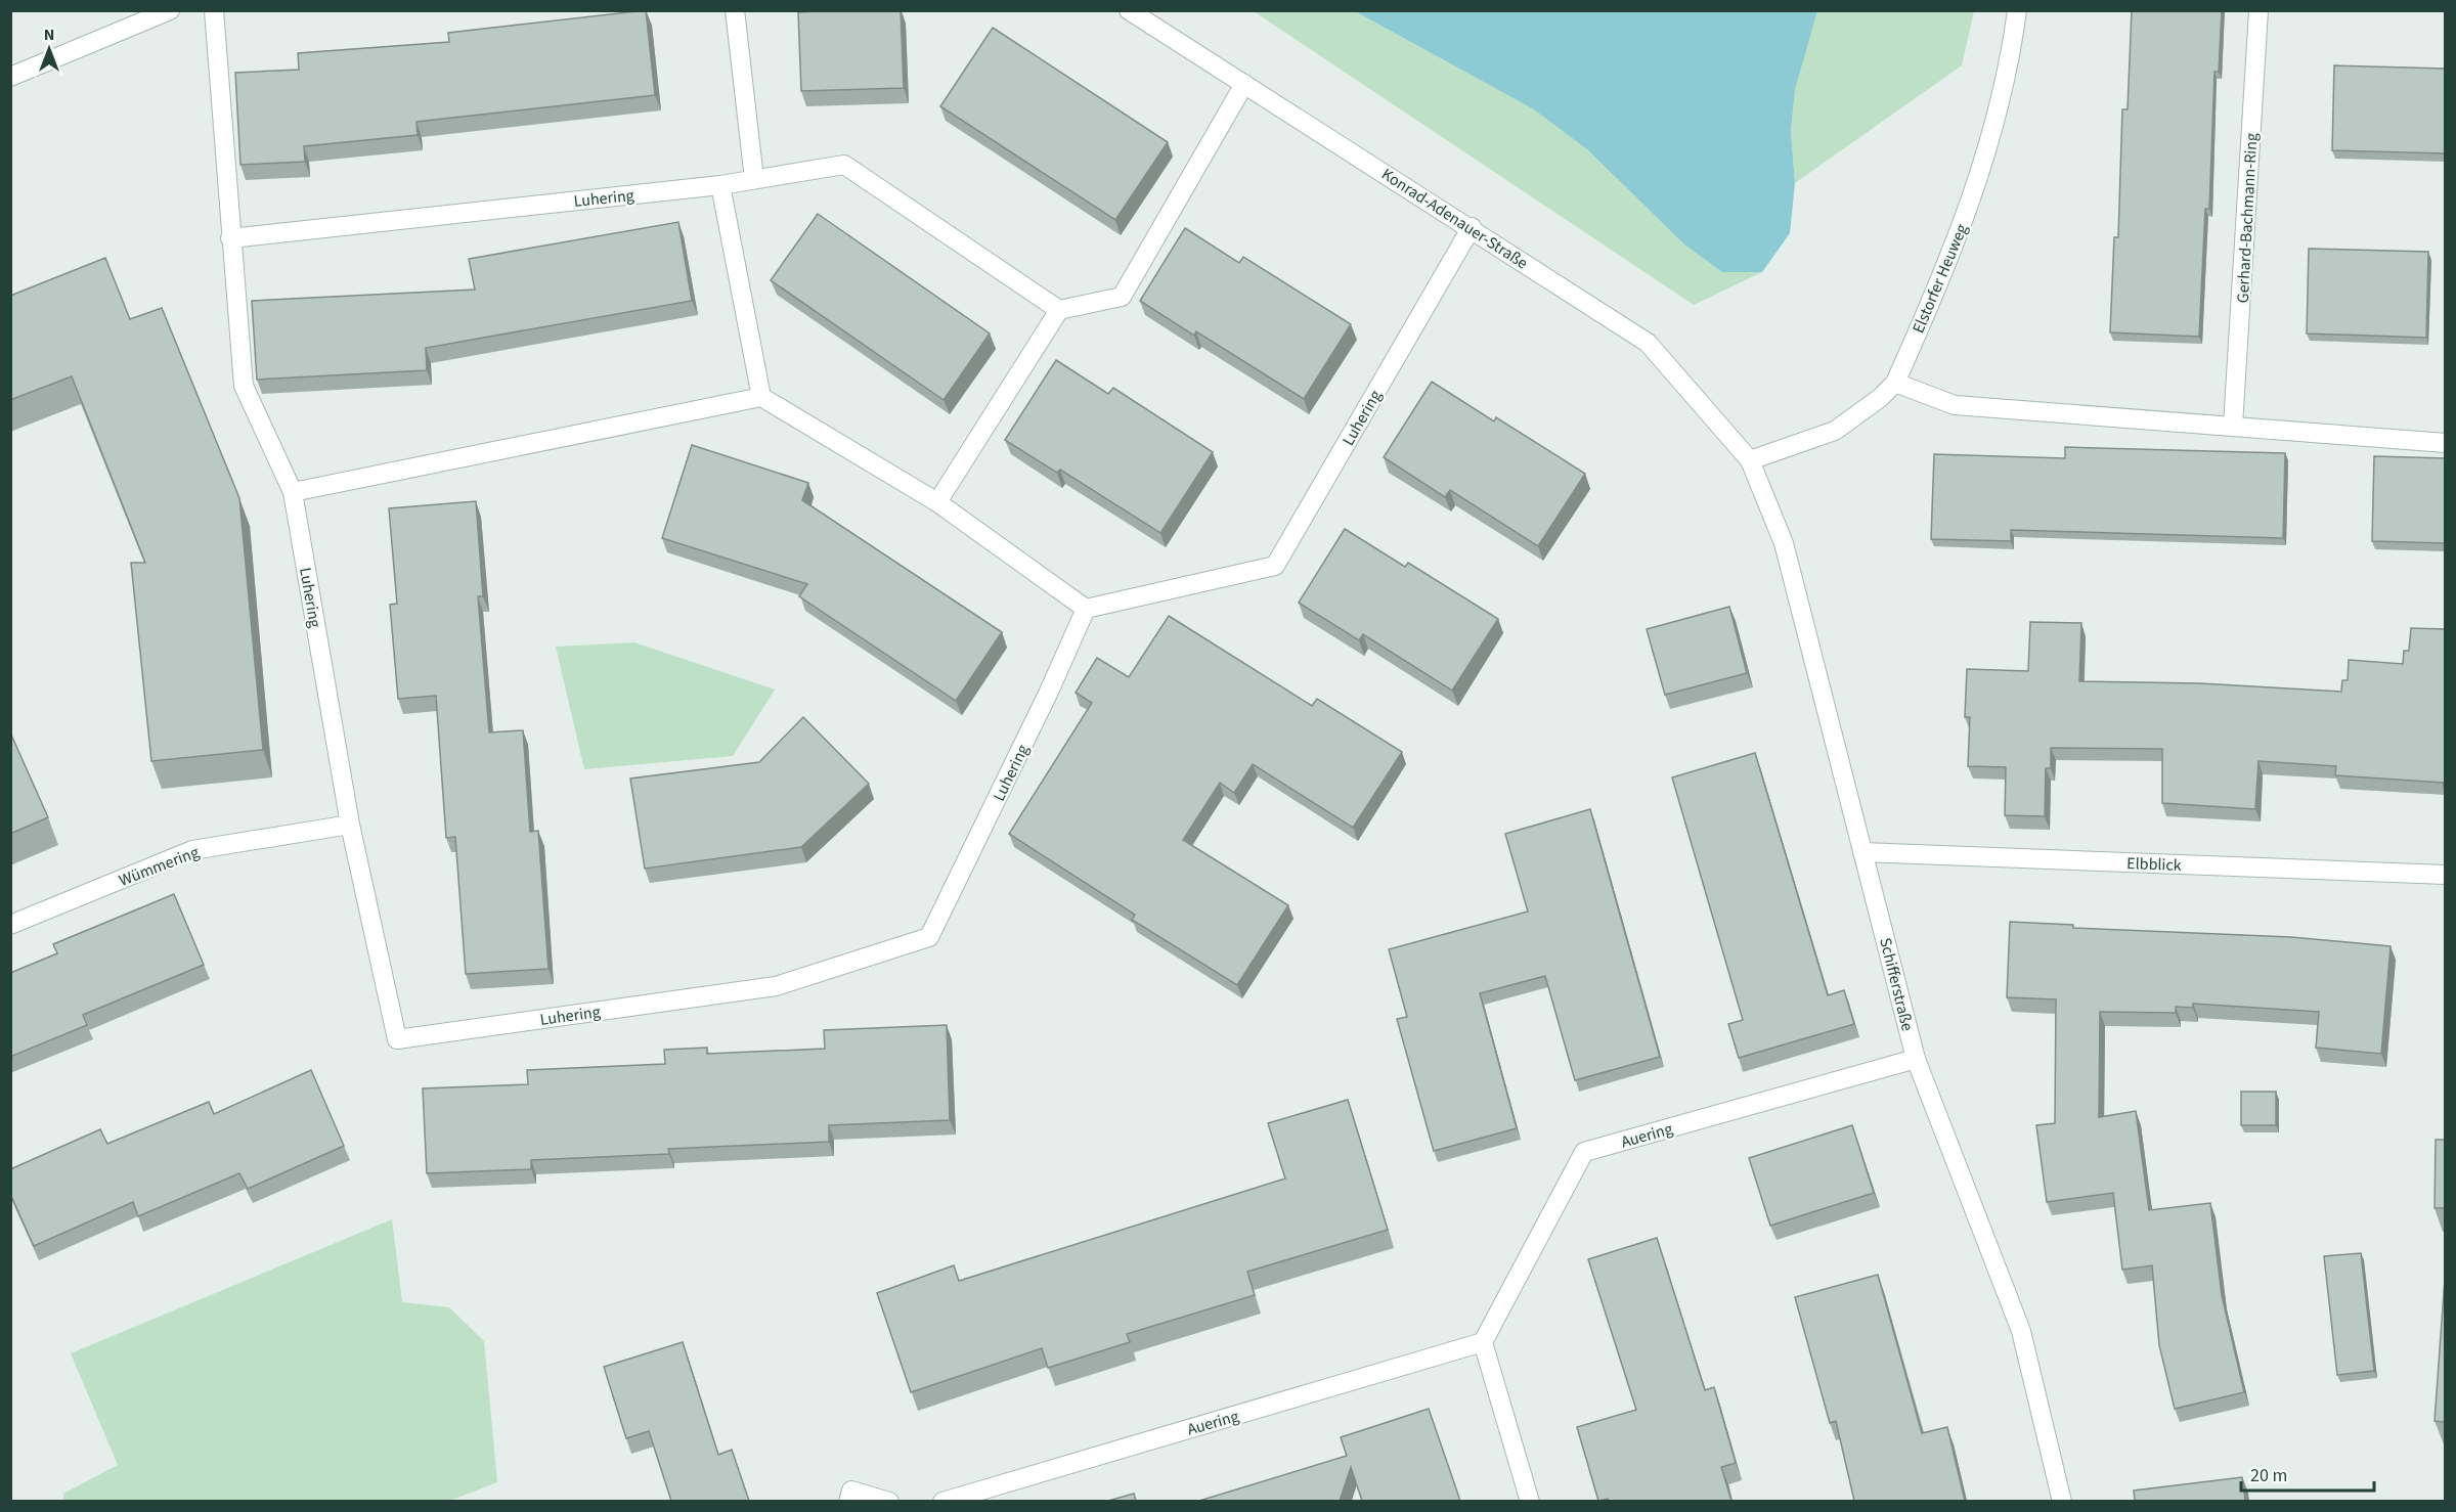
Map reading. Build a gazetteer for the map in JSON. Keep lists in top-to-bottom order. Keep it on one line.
{"streets":{"street":["Luhering","Konrad-Adenauer-Straße","Gerhard-Bachmann-Ring","Elstorfer Heuweg","Elbblick","Wümmering","Schifferstraße","Auering"]},"crossings":[["Luhering","Konrad-Adenauer-Straße"],["Luhering","Wümmering"],["Konrad-Adenauer-Straße","Elstorfer Heuweg"],["Konrad-Adenauer-Straße","Schifferstraße"],["Elstorfer Heuweg","Schifferstraße"],["Elbblick","Schifferstraße"],["Schifferstraße","Auering"]],"scale_bar":"20 m","north":"top"}
